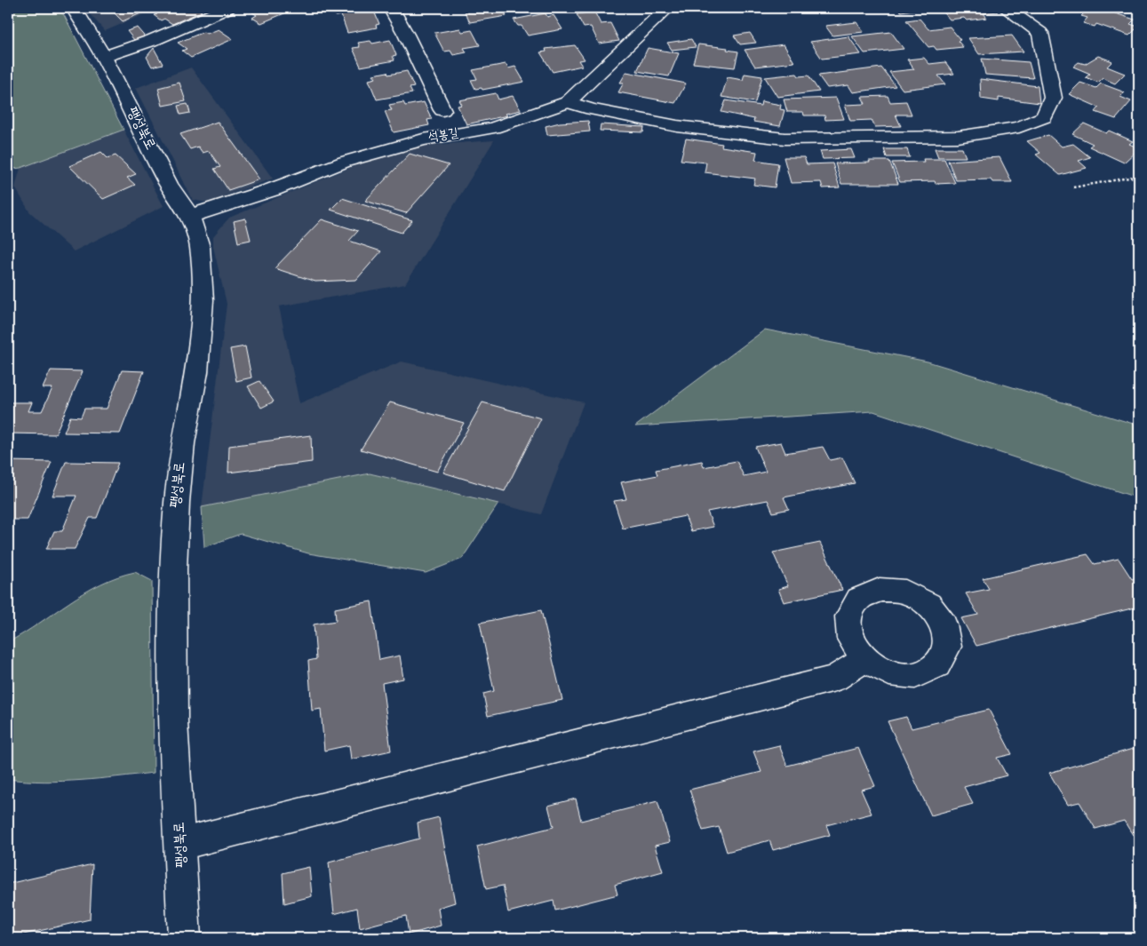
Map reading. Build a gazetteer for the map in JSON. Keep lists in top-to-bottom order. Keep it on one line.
{"streets":{"street":["팽성북로","석봉길"]},"crossings":[["팽성북로","석봉길"]]}
